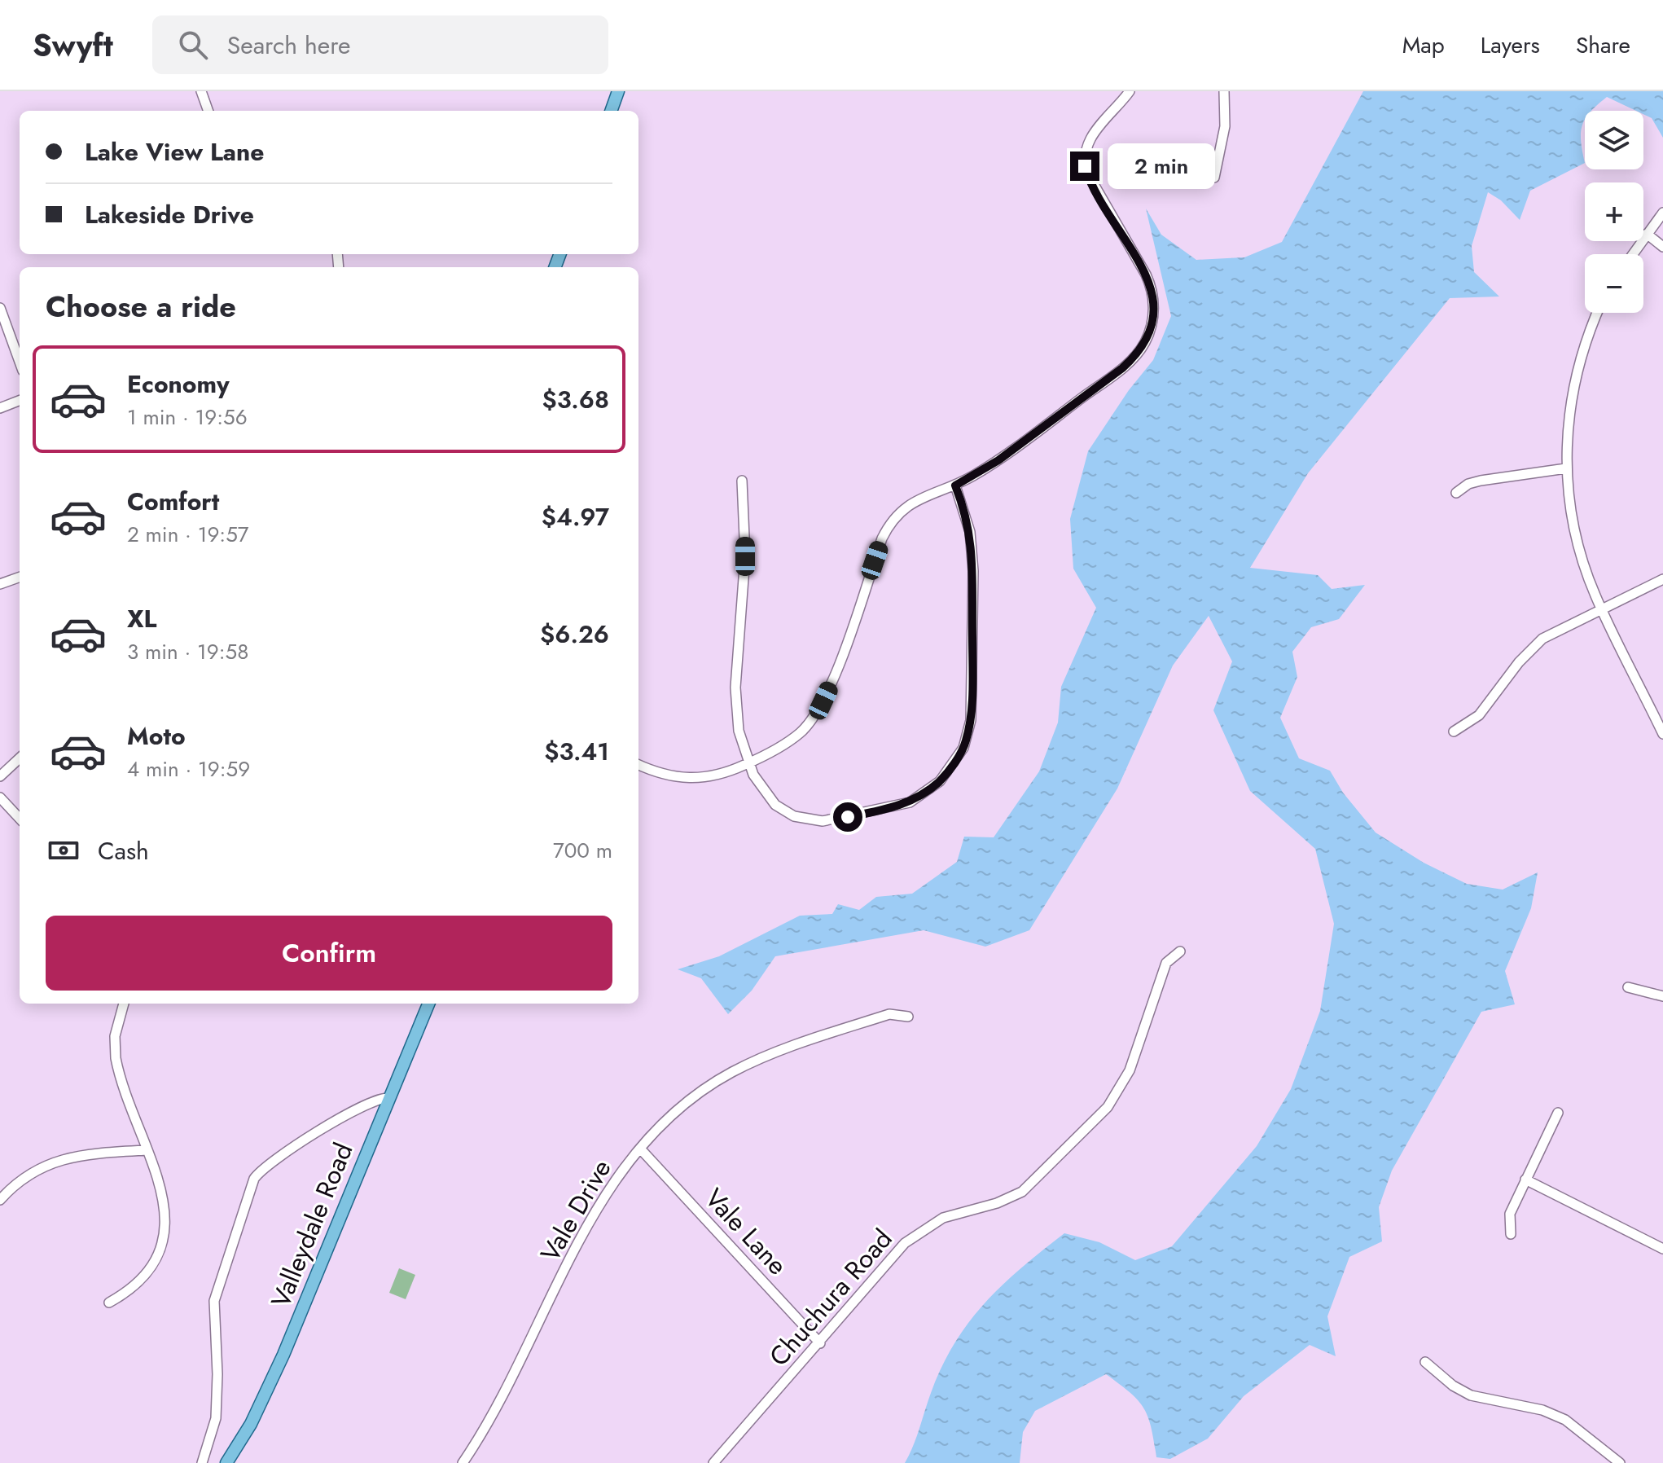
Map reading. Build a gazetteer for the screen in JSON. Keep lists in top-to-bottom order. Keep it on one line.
{"streets":{"main road":["Valleydale Road"],"street":["Vale Drive","Vale Lane","Chuchura Road"]},"crossings":[["Vale Drive","Vale Lane"],["Vale Lane","Chuchura Road"]],"page":{"header":"Swyft","search":"Search here","nav":["Map","Layers","Share"],"map_buttons":["+","−"],"banner":["Lake View Lane","Lakeside Drive"],"bubble":"2 min","heading":"Choose a ride","list":[{"name":"Economy","note":"1 min · 19:56","value":"$3.68"},{"name":"Comfort","note":"2 min · 19:57","value":"$4.97"},{"name":"XL","note":"3 min · 19:58","value":"$6.26"},{"name":"Moto","note":"4 min · 19:59","value":"$3.41"}],"pay":["Cash","700 m"],"buttons":"Confirm"}}
